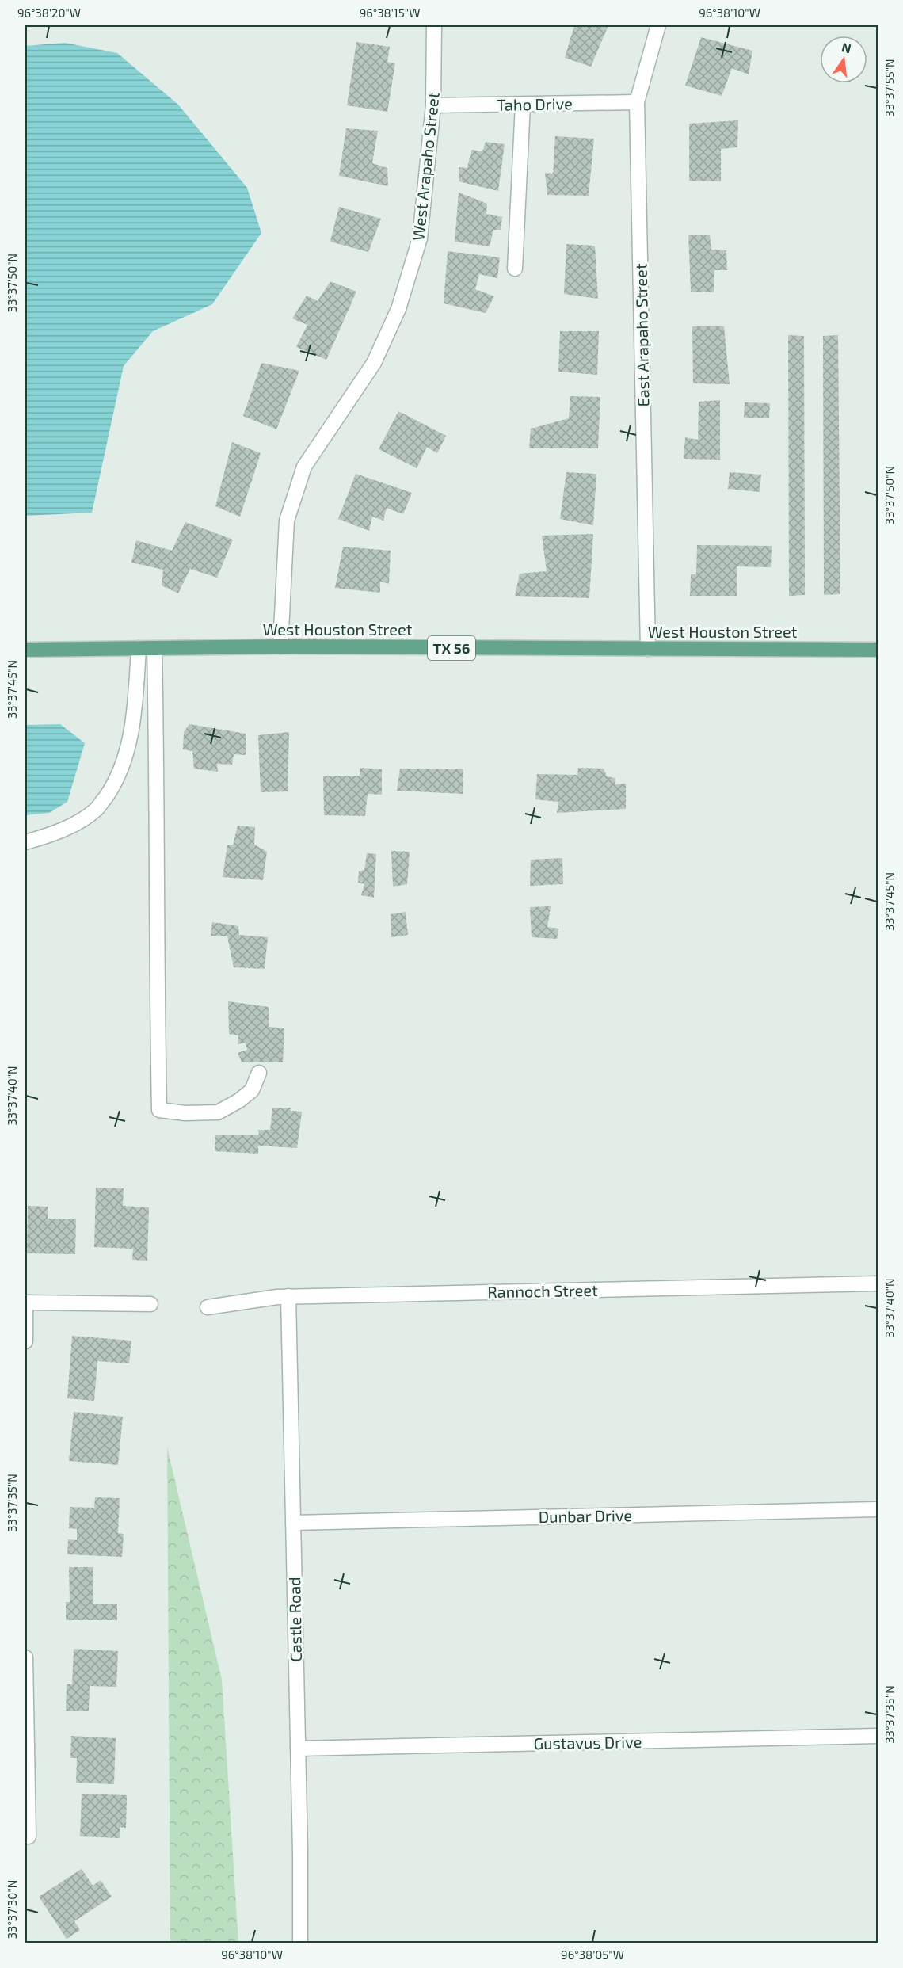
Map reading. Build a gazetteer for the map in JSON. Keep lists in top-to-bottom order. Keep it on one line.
{"streets":{"main road":["West Houston Street","TX 56"],"street":["Taho Drive","West Arapaho Street","East Arapaho Street","Rannoch Street","Dunbar Drive","Castle Road","Gustavus Drive"]},"crossings":[["Taho Drive","West Arapaho Street"],["Taho Drive","East Arapaho Street"],["West Arapaho Street","West Houston Street"],["East Arapaho Street","West Houston Street"],["Rannoch Street","Castle Road"],["Dunbar Drive","Castle Road"],["Castle Road","Gustavus Drive"]],"north":"top","coordinates":["96°38'20\"W","96°38'15\"W","96°38'10\"W","33°37'55\"N","33°37'50\"N","33°37'45\"N","33°37'40\"N","33°37'35\"N","33°37'30\"N","96°38'05\"W"]}
